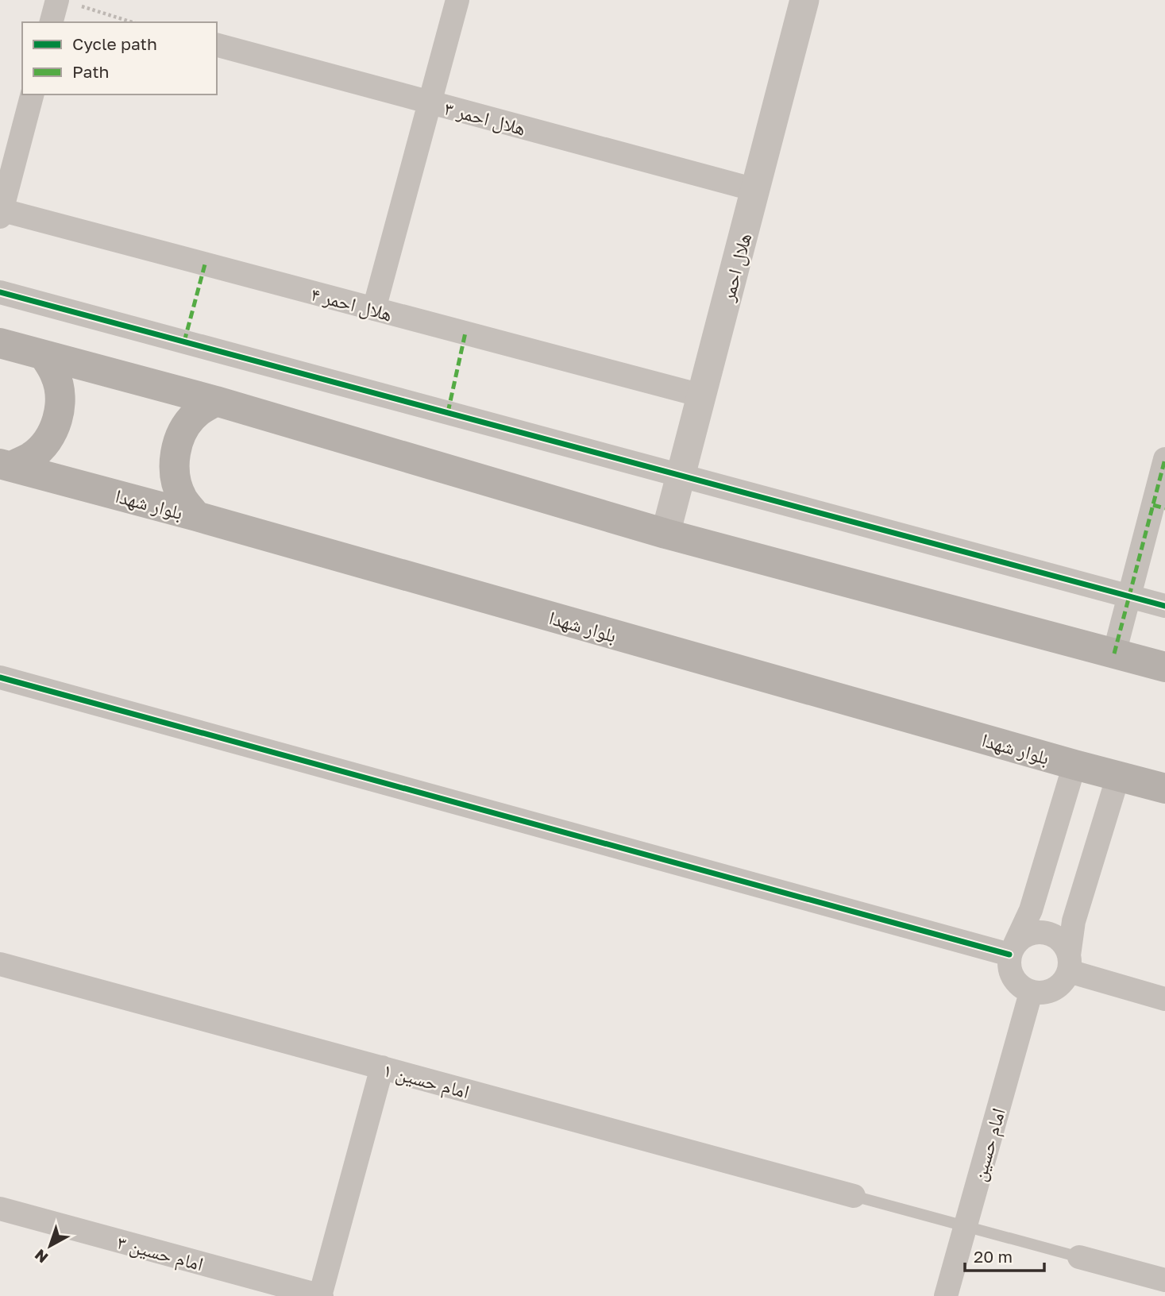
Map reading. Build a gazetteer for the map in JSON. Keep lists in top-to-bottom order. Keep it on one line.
{"streets":{"main road":["بلوار شهدا"],"street":["هلال احمر ۳","هلال احمر","هلال احمر ۴","امام حسین ۱","امام حسین","امام حسین ۳"]},"crossings":[["هلال احمر ۳","هلال احمر"],["هلال احمر","هلال احمر ۴"]],"legend":["Cycle path","Path"],"scale_bar":"20 m","north":"bottom left"}
